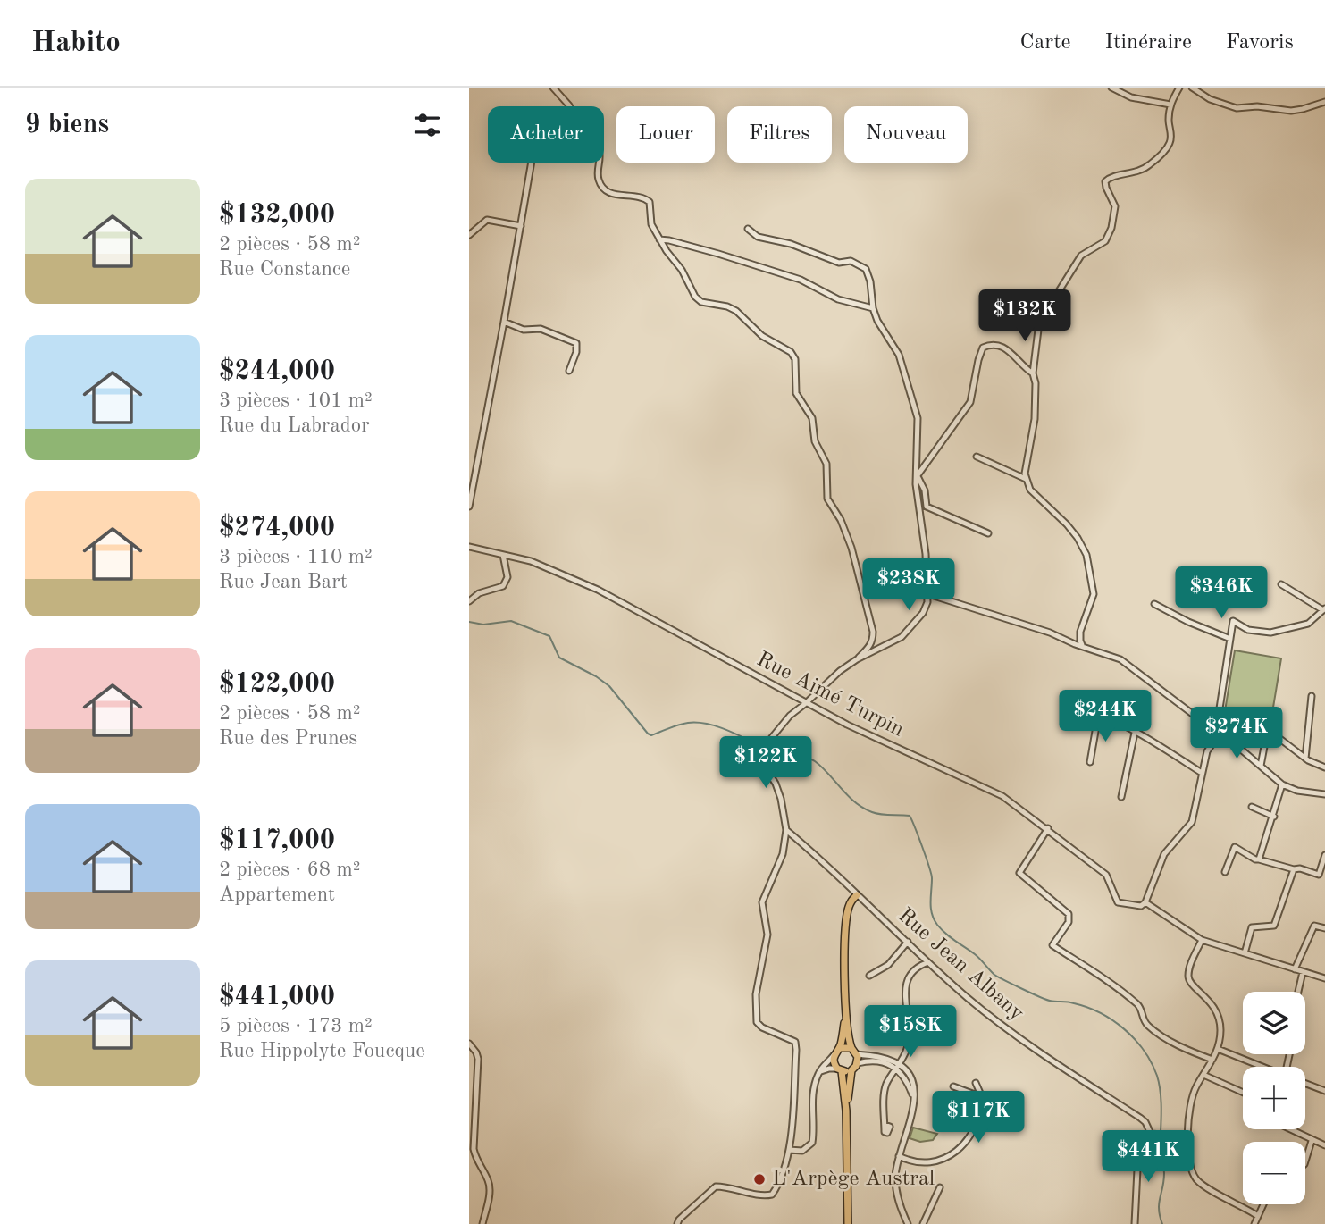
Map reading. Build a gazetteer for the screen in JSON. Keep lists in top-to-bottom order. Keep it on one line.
{"streets":{"street":["Rue Aimé Turpin","Rue Jean Albany"]},"places":["L'Arpège Austral"],"page":{"header":"Habito","nav":["Carte","Itinéraire","Favoris"],"heading":"9 biens","chip":["Acheter","Louer","Filtres","Nouveau"],"list":[{"name":"$132,000","note":"2 pièces · 58 m² · Rue Constance"},{"name":"$244,000","note":"3 pièces · 101 m² · Rue du Labrador"},{"name":"$274,000","note":"3 pièces · 110 m² · Rue Jean Bart"},{"name":"$122,000","note":"2 pièces · 58 m² · Rue des Prunes"},{"name":"$117,000","note":"2 pièces · 68 m² · Appartement"},{"name":"$441,000","note":"5 pièces · 173 m² · Rue Hippolyte Foucque"}],"price":["$132K","$238K","$346K","$244K","$274K","$122K","$158K","$117K","$441K"],"map_buttons":["+","−"]}}
